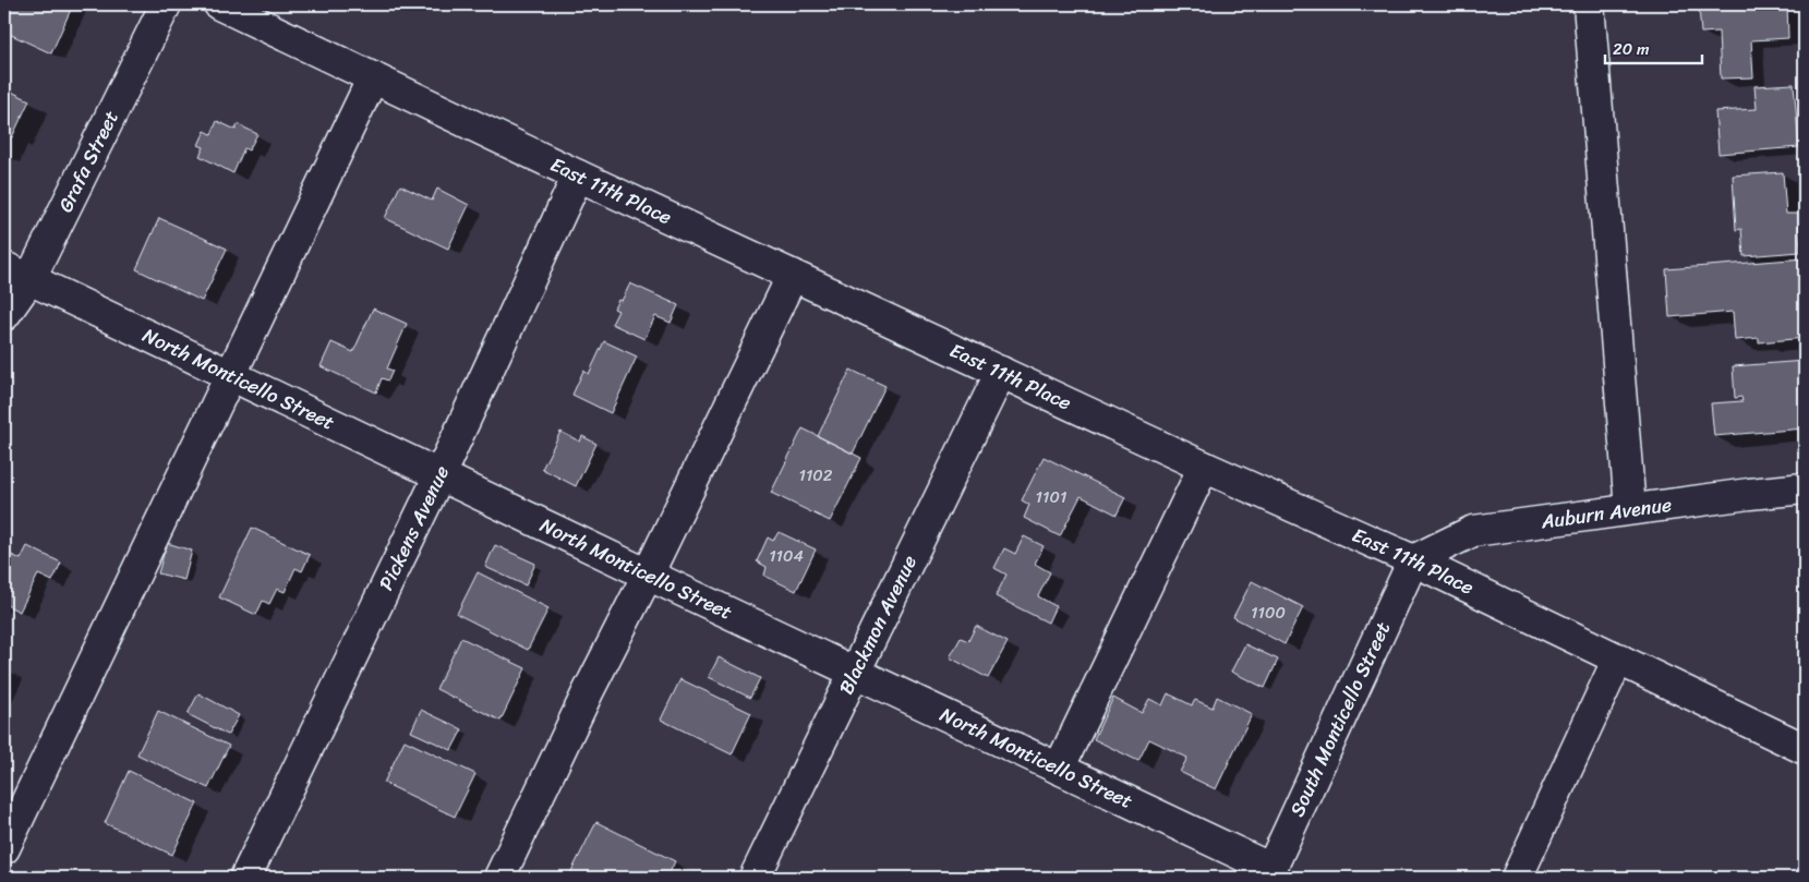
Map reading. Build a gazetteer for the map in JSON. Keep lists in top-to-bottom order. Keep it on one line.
{"streets":{"street":["Grafa Street","East 11th Place","North Monticello Street","Auburn Avenue","Pickens Avenue","Blackmon Avenue","South Monticello Street"]},"crossings":[["Grafa Street","North Monticello Street"],["East 11th Place","Auburn Avenue"],["East 11th Place","Pickens Avenue"],["East 11th Place","Blackmon Avenue"],["East 11th Place","South Monticello Street"],["North Monticello Street","Pickens Avenue"],["North Monticello Street","Blackmon Avenue"],["North Monticello Street","South Monticello Street"],["Auburn Avenue","South Monticello Street"]],"house_numbers":["1102","1101","1104","1100"],"scale_bar":"20 m"}
